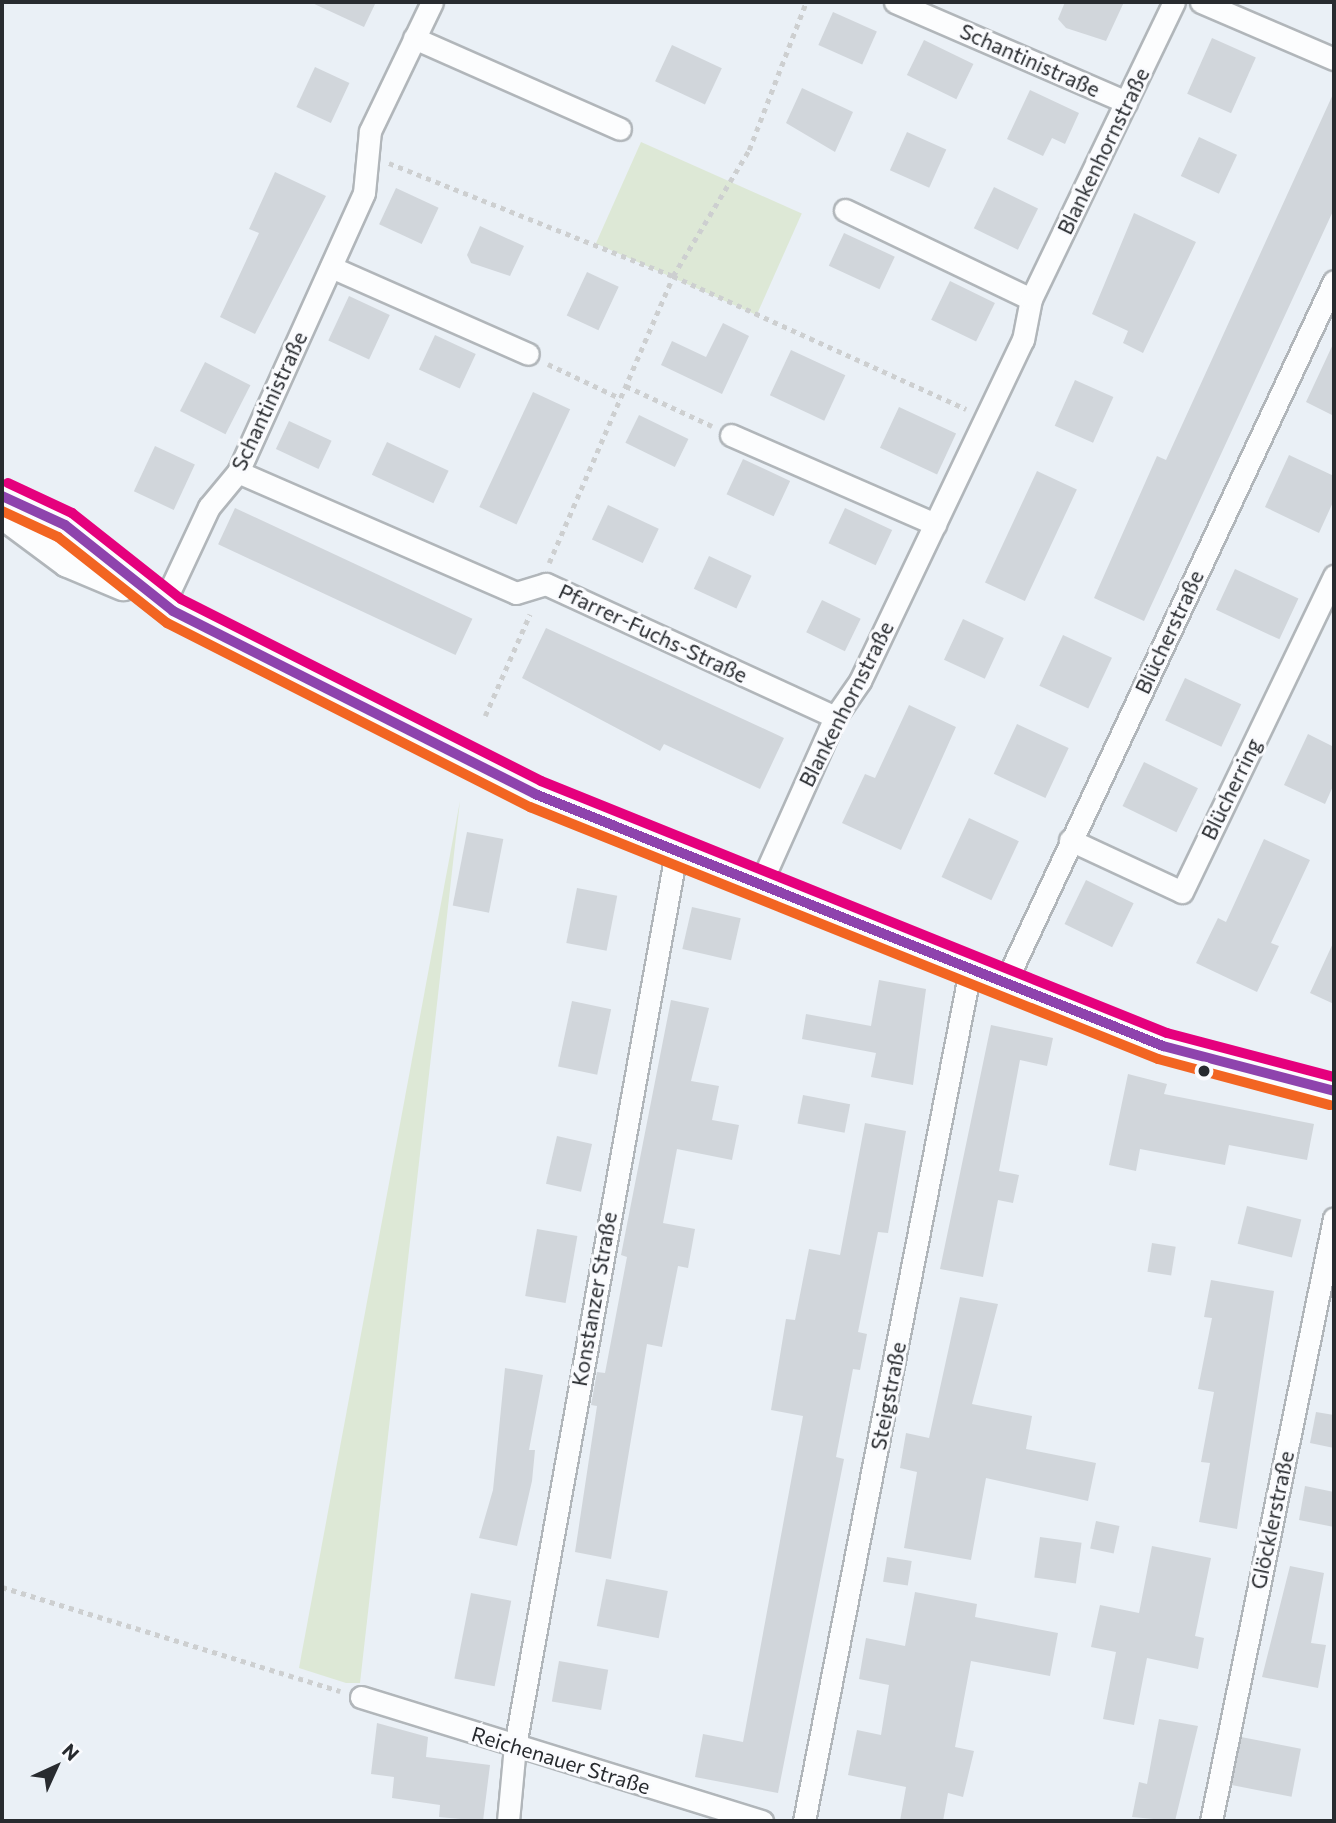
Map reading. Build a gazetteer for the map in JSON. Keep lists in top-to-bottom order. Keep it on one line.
{"streets":{"street":["Schantinistraße","Blankenhornstraße","Blücherstraße","Pfarrer-Fuchs-Straße","Blücherring","Konstanzer Straße","Steigstraße","Glöcklerstraße","Reichenauer Straße"]},"crossings":[["Schantinistraße","Blankenhornstraße"],["Schantinistraße","Pfarrer-Fuchs-Straße"],["Blankenhornstraße","Pfarrer-Fuchs-Straße"],["Blücherstraße","Blücherring"],["Konstanzer Straße","Reichenauer Straße"]],"north":"top right"}
